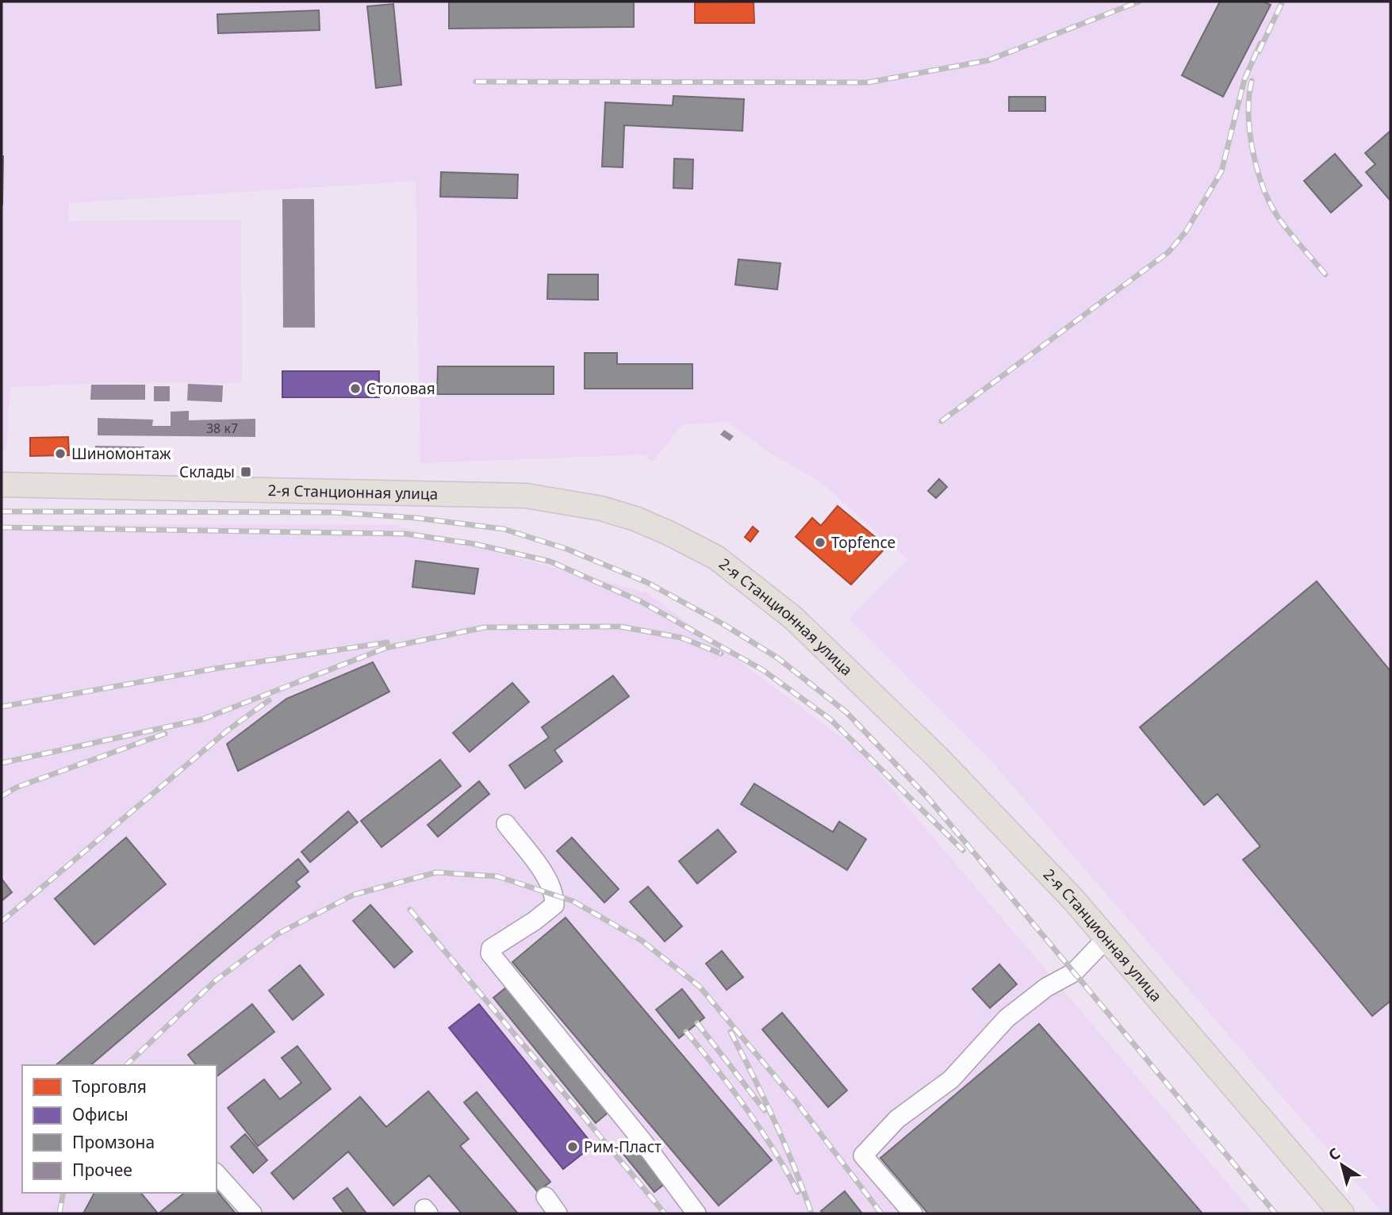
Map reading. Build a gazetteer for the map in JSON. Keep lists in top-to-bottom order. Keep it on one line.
{"streets":{"main road":["2-я Станционная улица"]},"places":{"other":["Столовая","Шиномонтаж","Topfence","Рим-Пласт"],"transit":["Склады"]},"house_numbers":["38 к7"],"legend":["Торговля","Офисы","Промзона","Прочее"],"north":"top left"}
